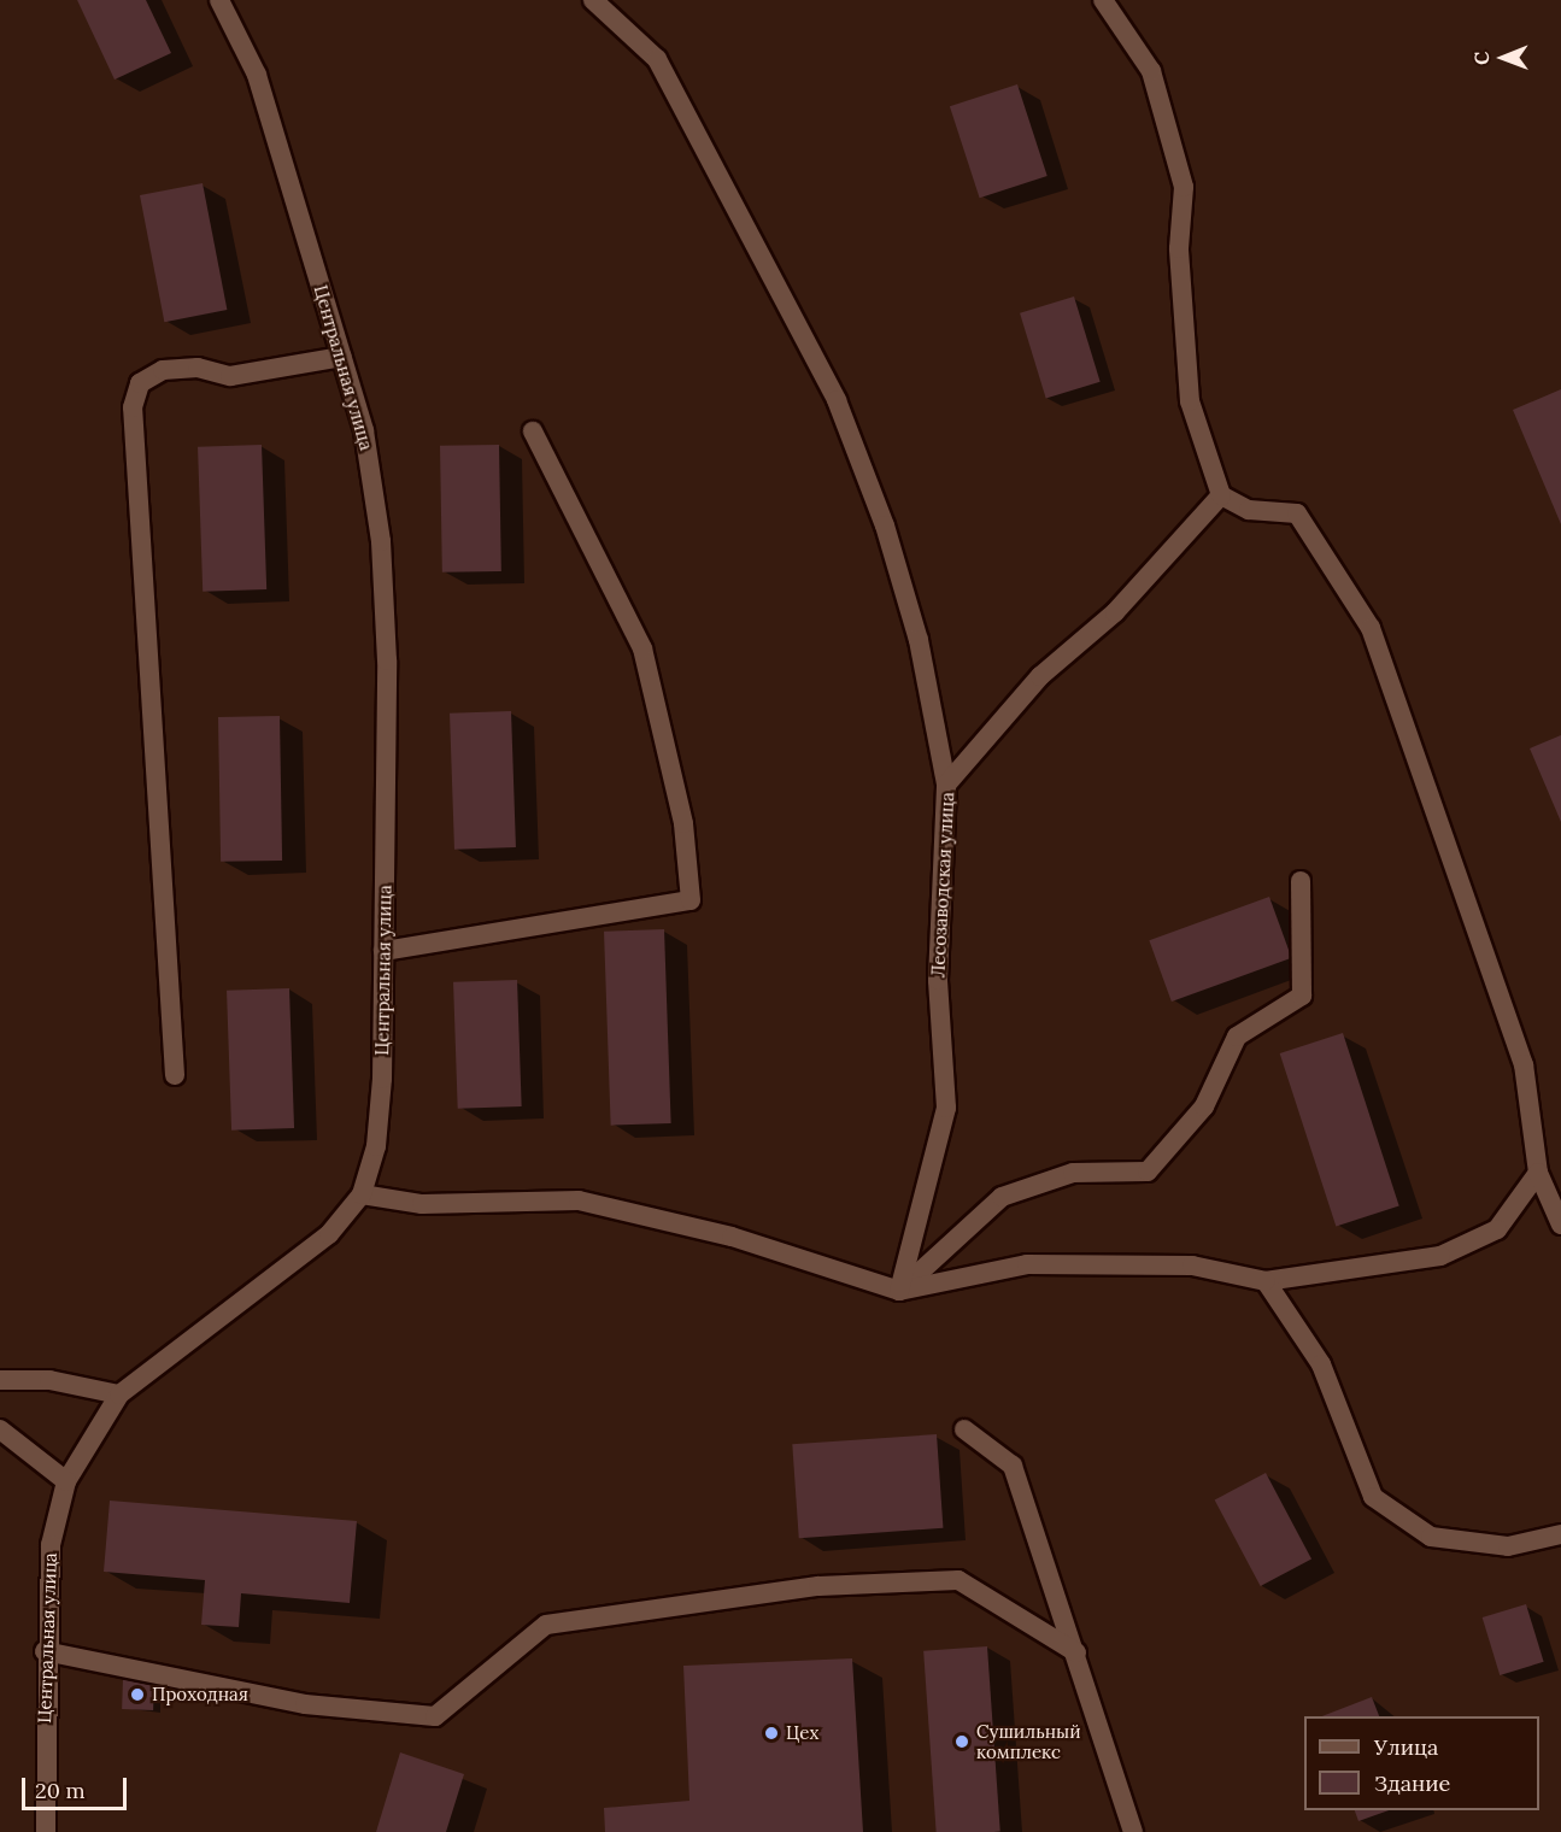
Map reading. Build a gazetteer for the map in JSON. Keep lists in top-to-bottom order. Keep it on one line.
{"streets":{"street":["Центральная улица","Лесозаводская улица"]},"places":["Проходная","Цех","Сушильный комплекс"],"legend":["Улица","Здание"],"scale_bar":"20 m","north":"left"}
